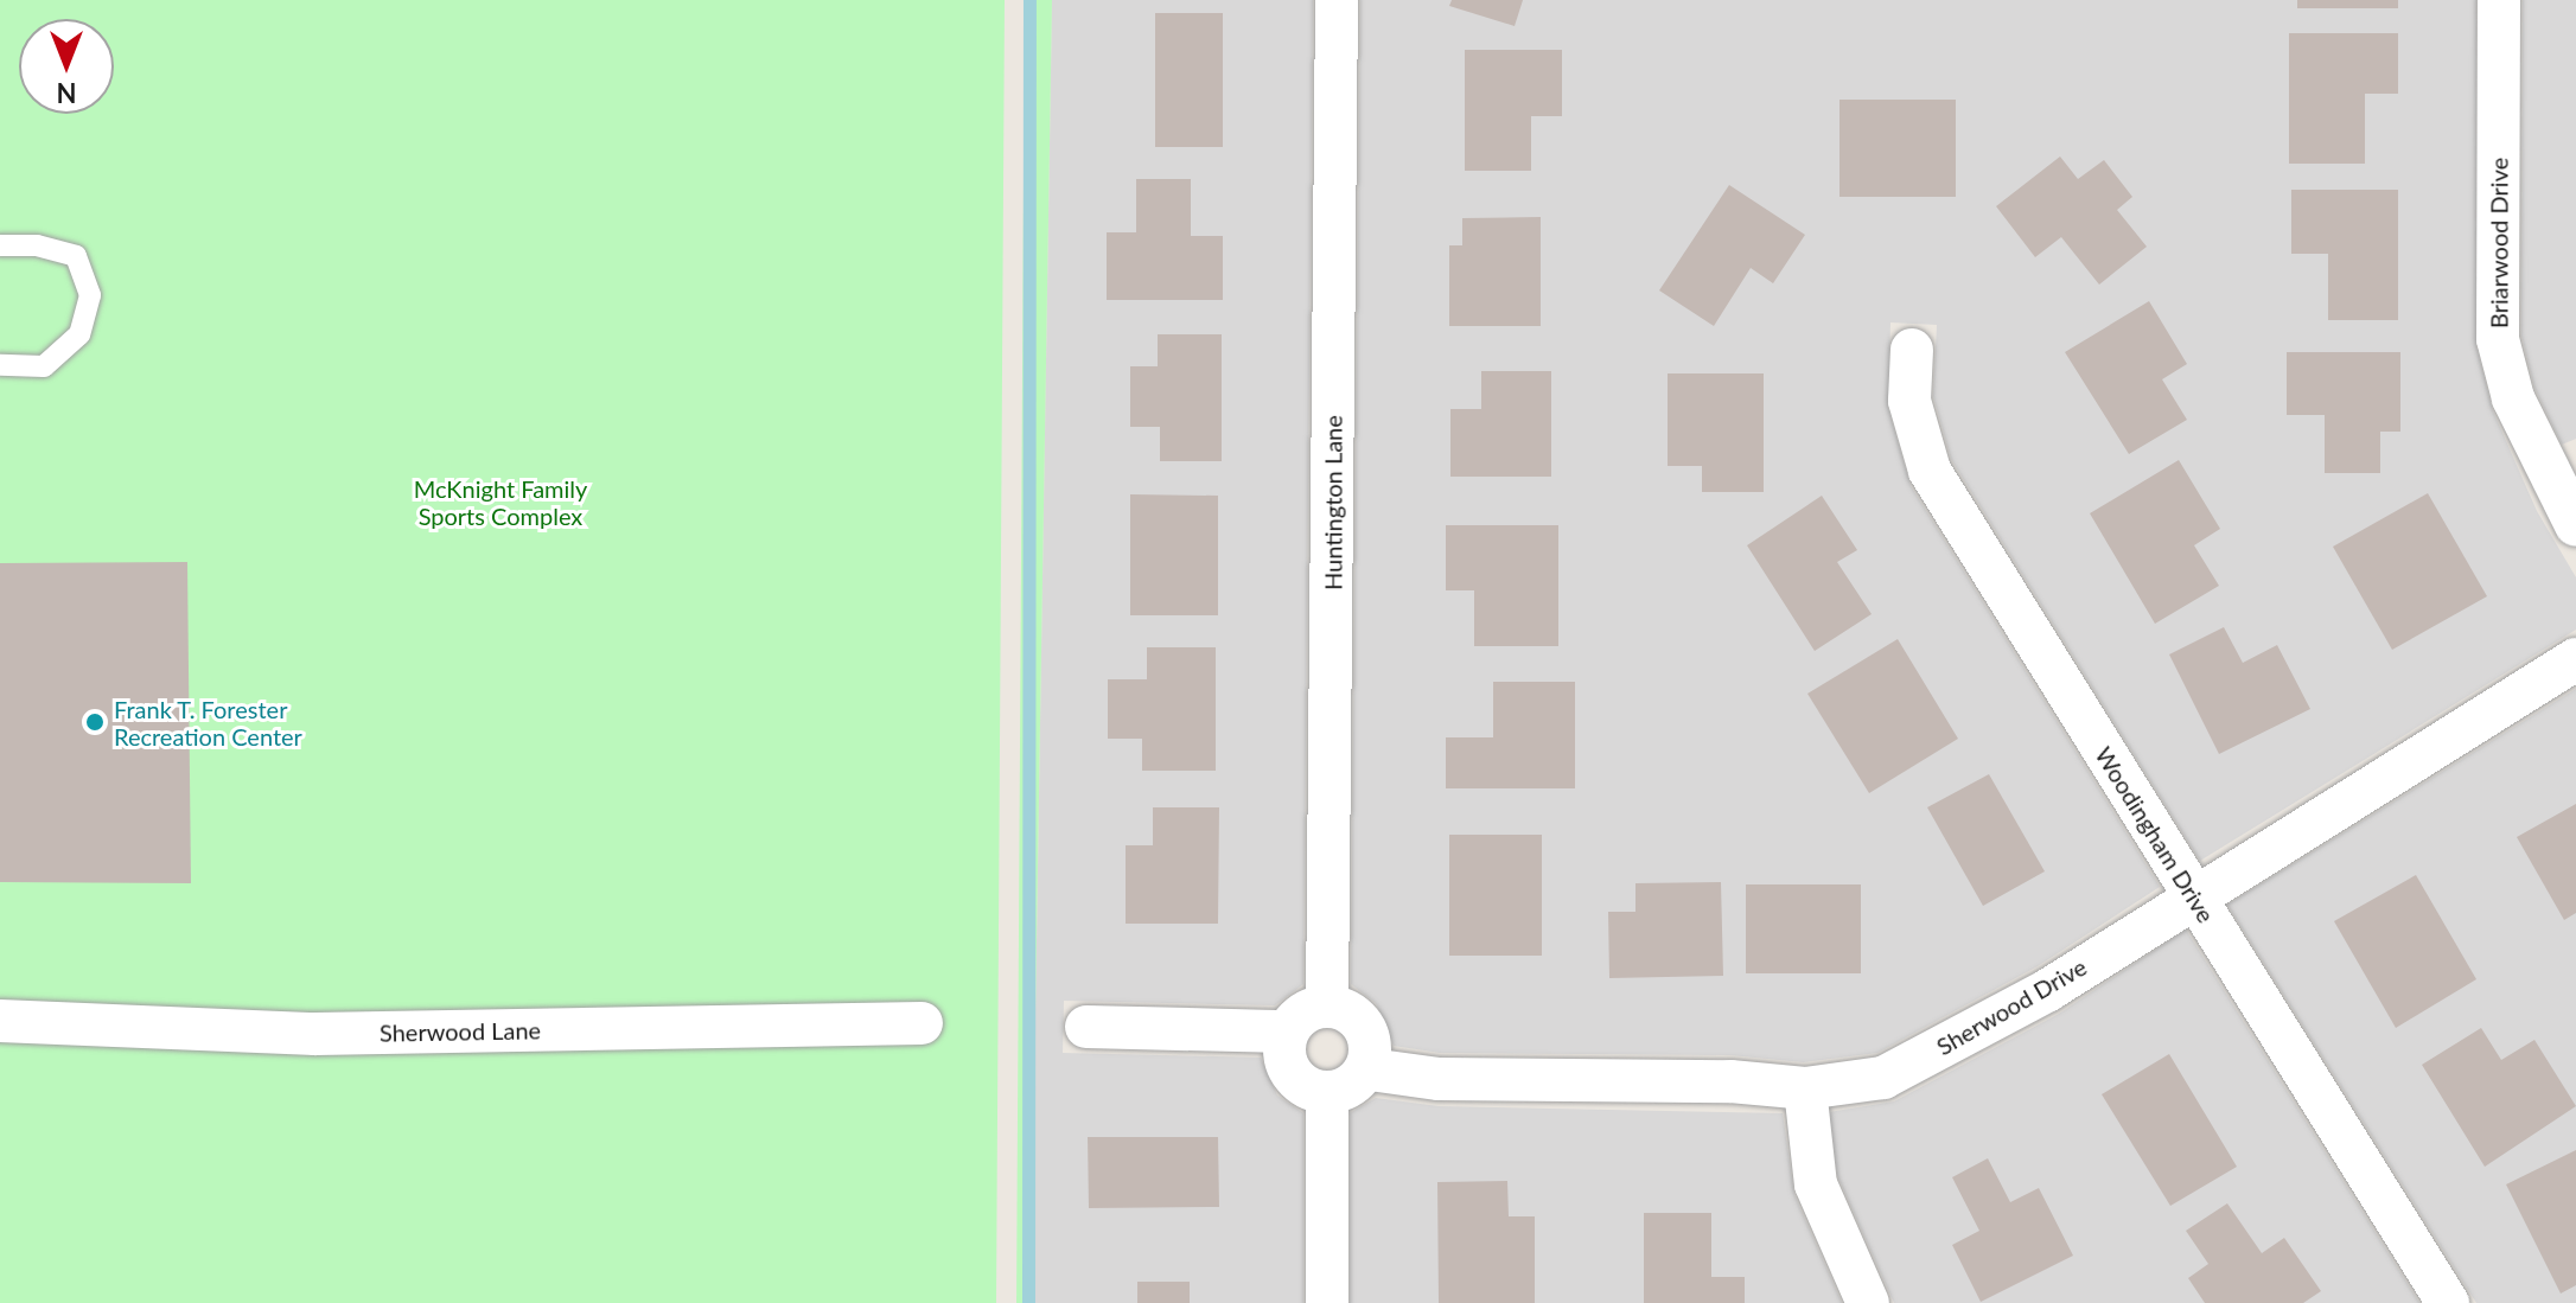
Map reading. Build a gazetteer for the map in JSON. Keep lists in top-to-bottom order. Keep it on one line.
{"streets":{"street":["Briarwood Drive","Huntington Lane","Woodingham Drive","Sherwood Drive","Sherwood Lane"]},"crossings":[["Huntington Lane","Sherwood Drive"],["Woodingham Drive","Sherwood Drive"]],"parks":["McKnight Family Sports Complex"],"places":["Frank T. Forester Recreation Center"],"north":"bottom"}
